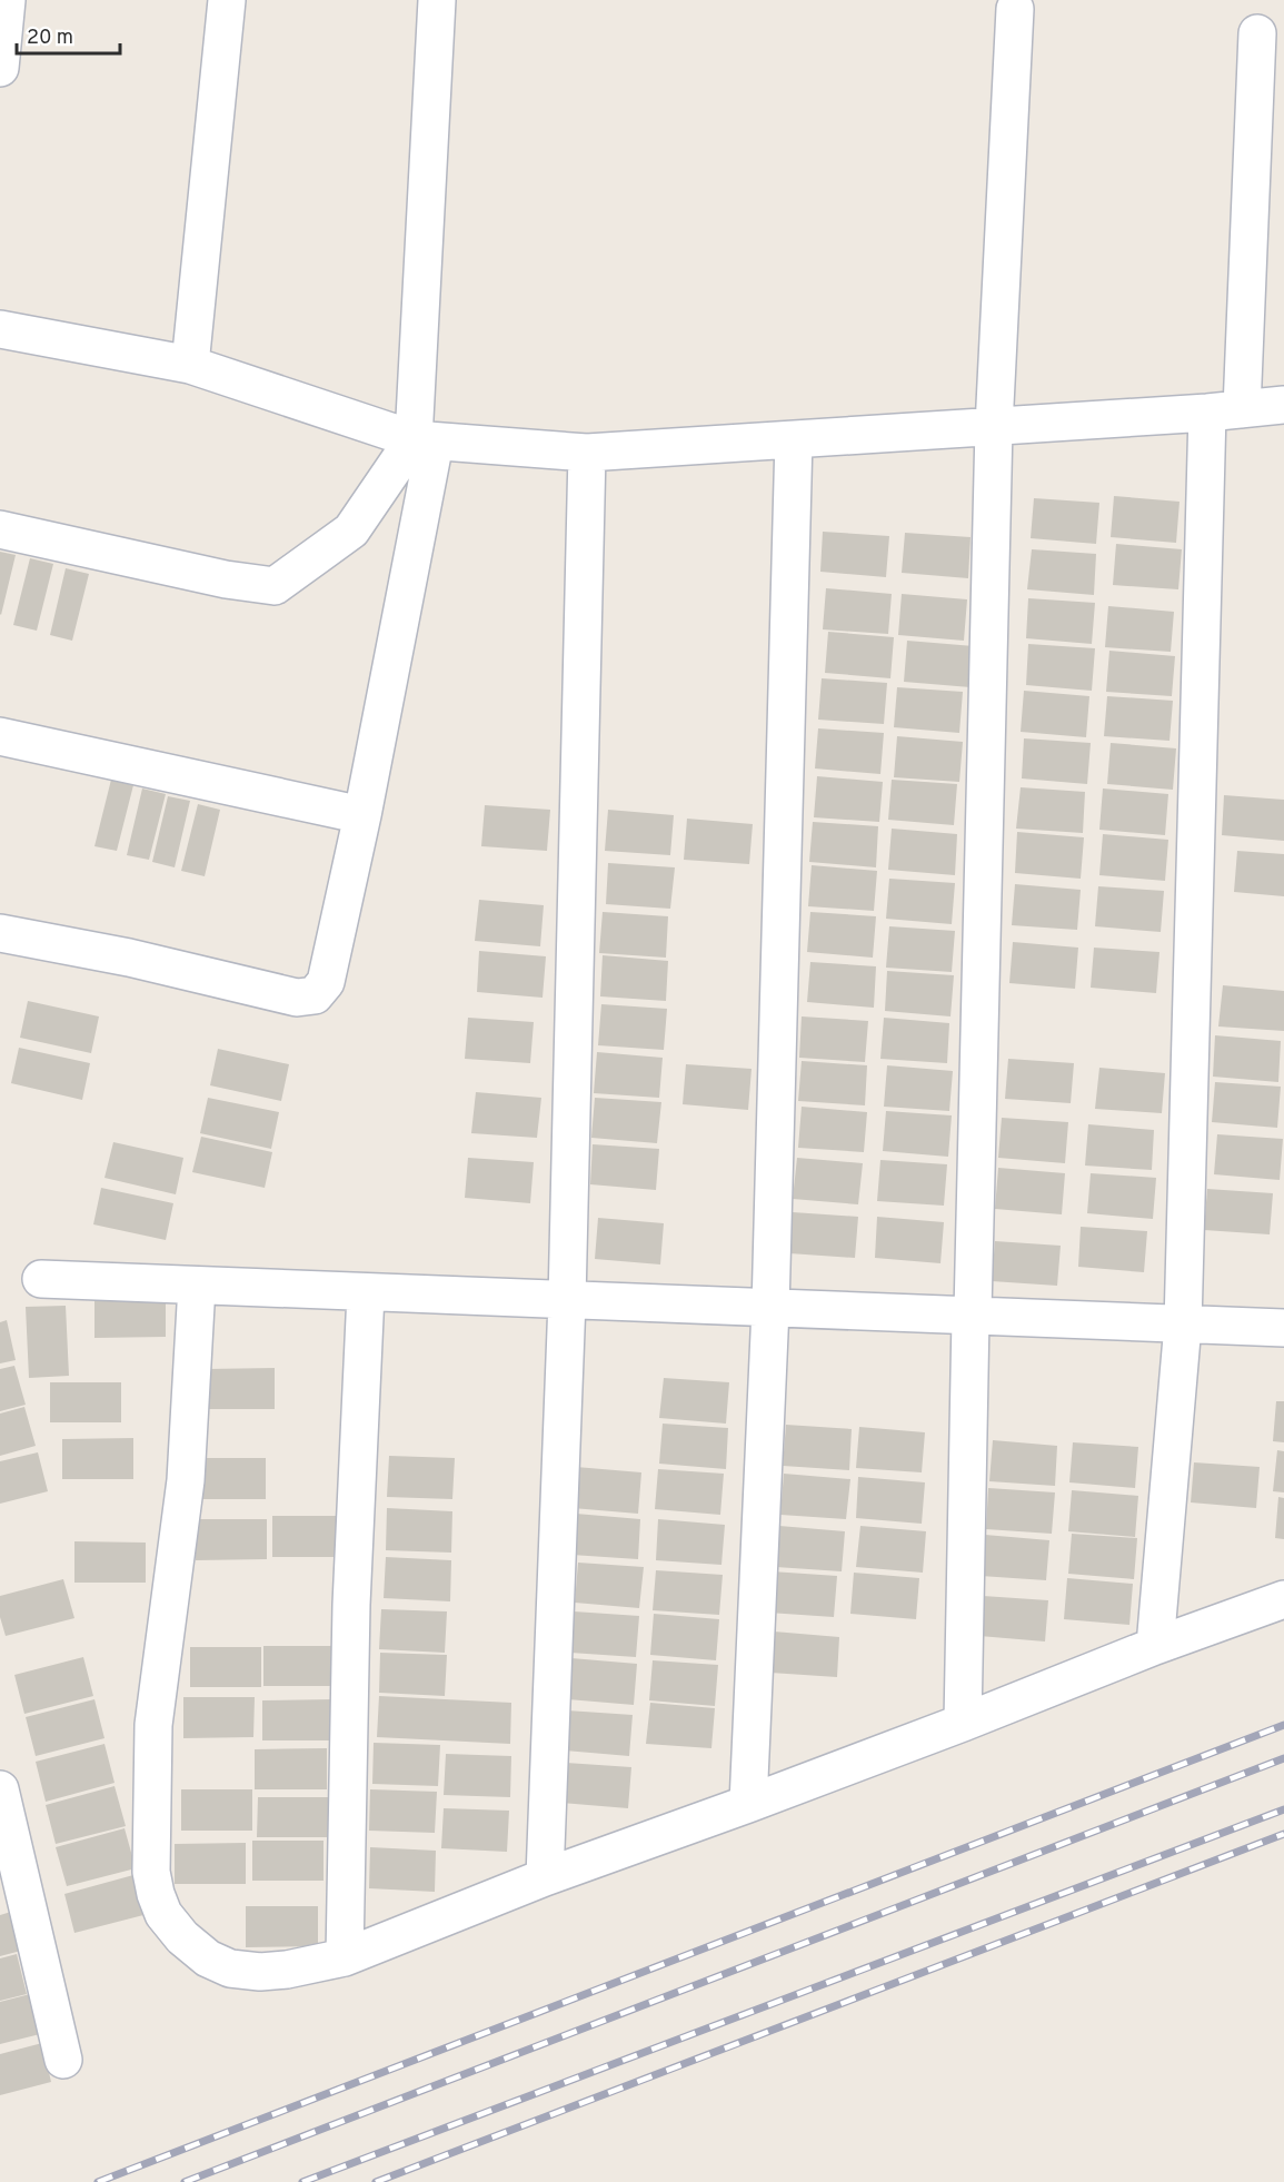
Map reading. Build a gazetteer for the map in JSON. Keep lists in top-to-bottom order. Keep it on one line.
{"scale_bar":"20 m"}
